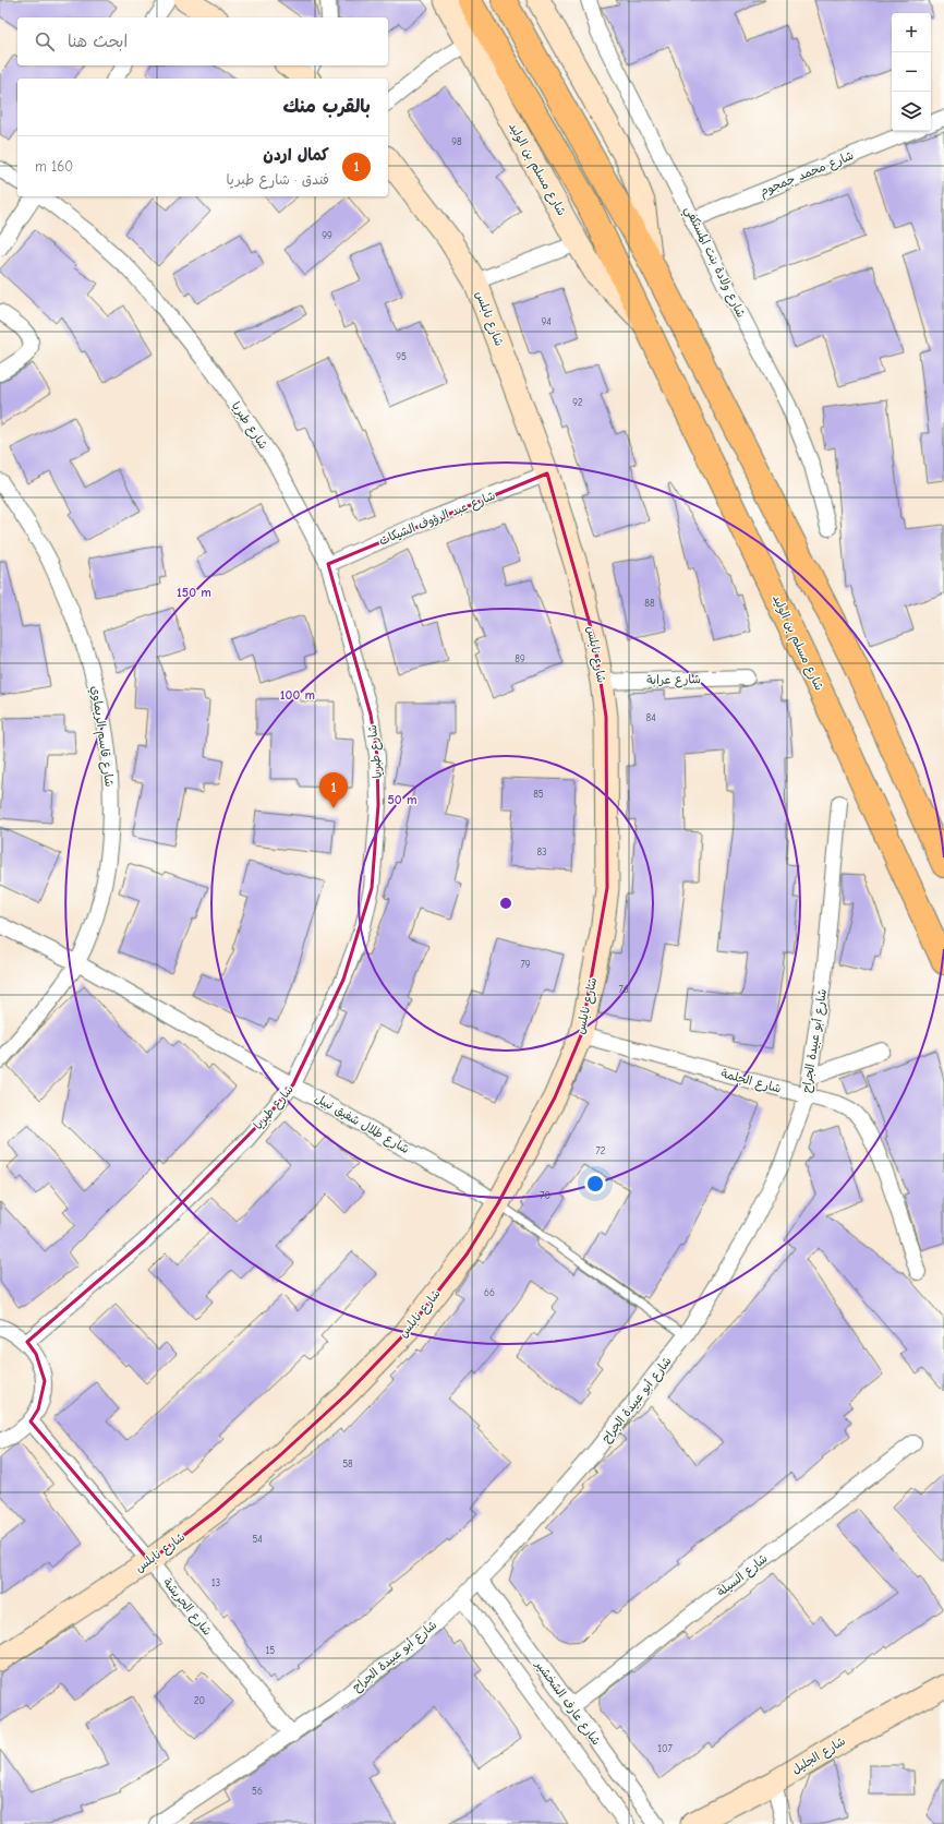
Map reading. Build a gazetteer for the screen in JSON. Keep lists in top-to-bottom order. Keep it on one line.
{"streets":{"highway":["شارع مسلم بن الوليد"],"street":["شارع محمد جمجوم","شارع ولادة بنت المستكفي","شارع نابلس","شارع طبريا","شارع عبد الرؤوف الشيكات","شارع عرابة","شارع قاسم الريماوي","شارع أبو عبيدة الجراح","شارع الجلمة","شارع طلال شفيق نبيل","شارع السيلة","شارع الجريشة","شارع عارف الشخشير","شارع الجليل"]},"crossings":[["شارع محمد جمجوم","شارع ولادة بنت المستكفي"],["شارع نابلس","شارع عبد الرؤوف الشيكات"],["شارع نابلس","شارع عرابة"],["شارع نابلس","شارع الجلمة"],["شارع نابلس","شارع طلال شفيق نبيل"],["شارع نابلس","شارع الجريشة"],["شارع طبريا","شارع عبد الرؤوف الشيكات"],["شارع طبريا","شارع طلال شفيق نبيل"],["شارع قاسم الريماوي","شارع طلال شفيق نبيل"],["شارع أبو عبيدة الجراح","شارع الجلمة"],["شارع أبو عبيدة الجراح","شارع طلال شفيق نبيل"],["شارع أبو عبيدة الجراح","شارع الجريشة"],["شارع أبو عبيدة الجراح","شارع عارف الشخشير"],["شارع السيلة","شارع عارف الشخشير"]],"house_numbers":["98","99","94","95","92","88","89","84","85","83","79","76","72","70","66","58","54","13","15","20","107","56"],"page":{"map_buttons":["+","−"],"search":"ابحث هنا","heading":"بالقرب منك","list":[{"mark":"1","name":"كمال اردن","note":"فندق · شارع طبريا","value":"160 m"}],"pins":"1"},"rings":["150 m","100 m","50 m"]}
